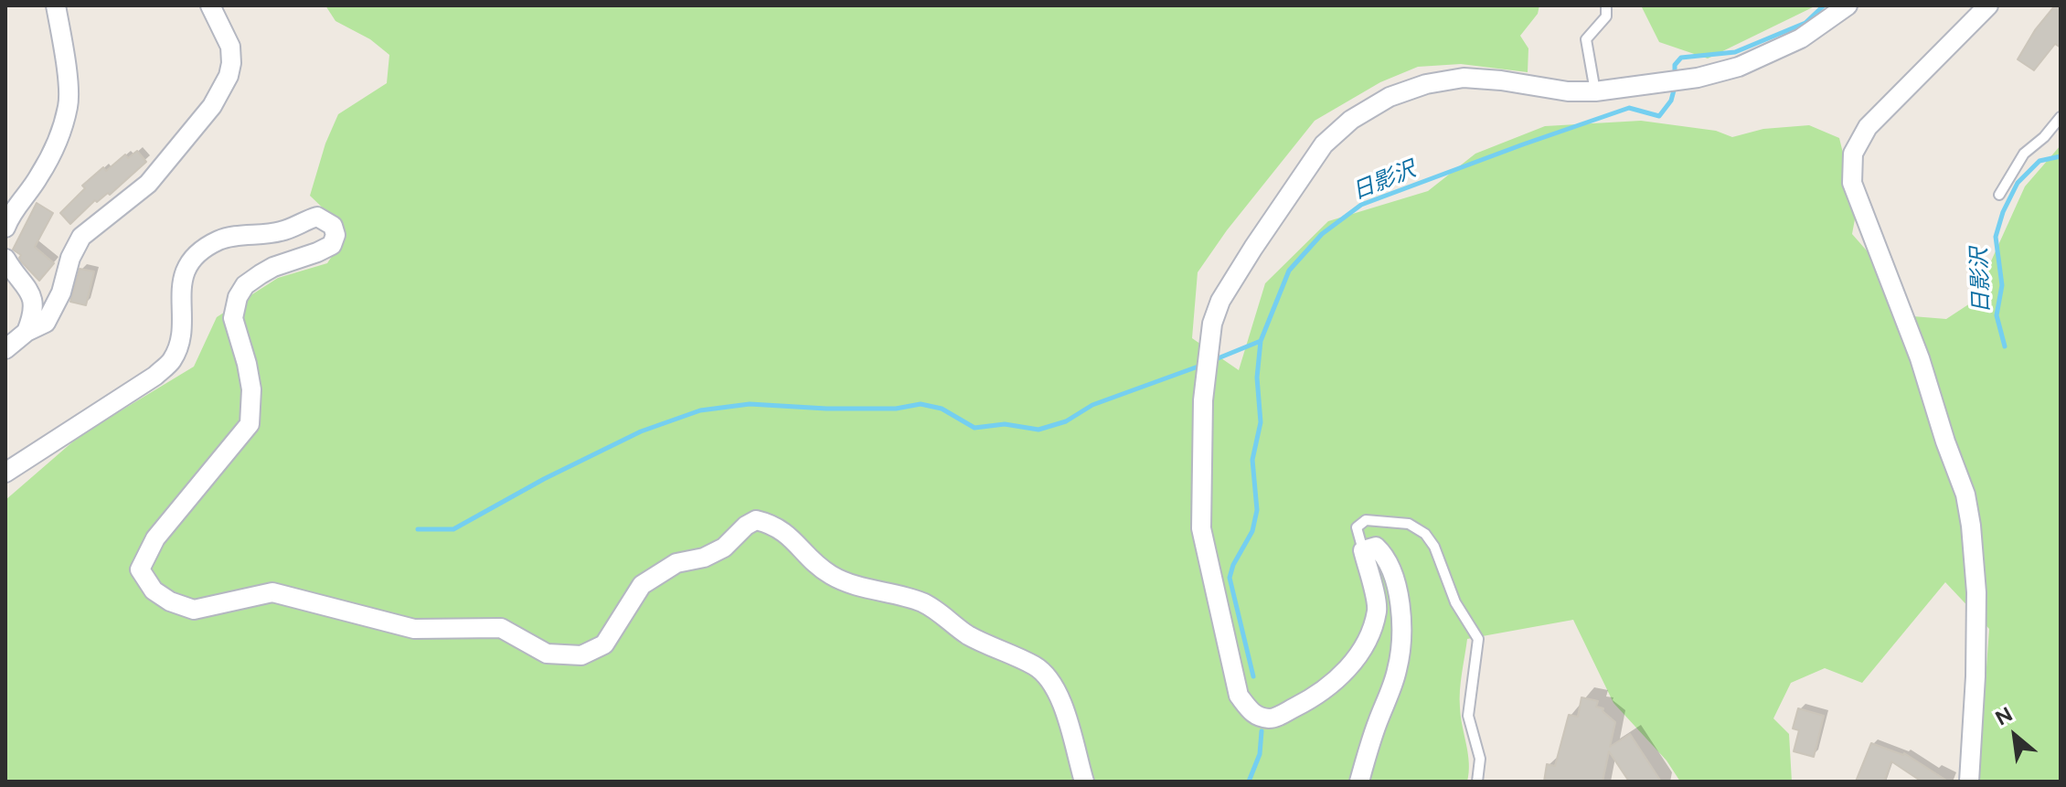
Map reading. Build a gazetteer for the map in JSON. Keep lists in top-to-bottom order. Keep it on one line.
{"water":["日影沢"],"north":"top left"}
